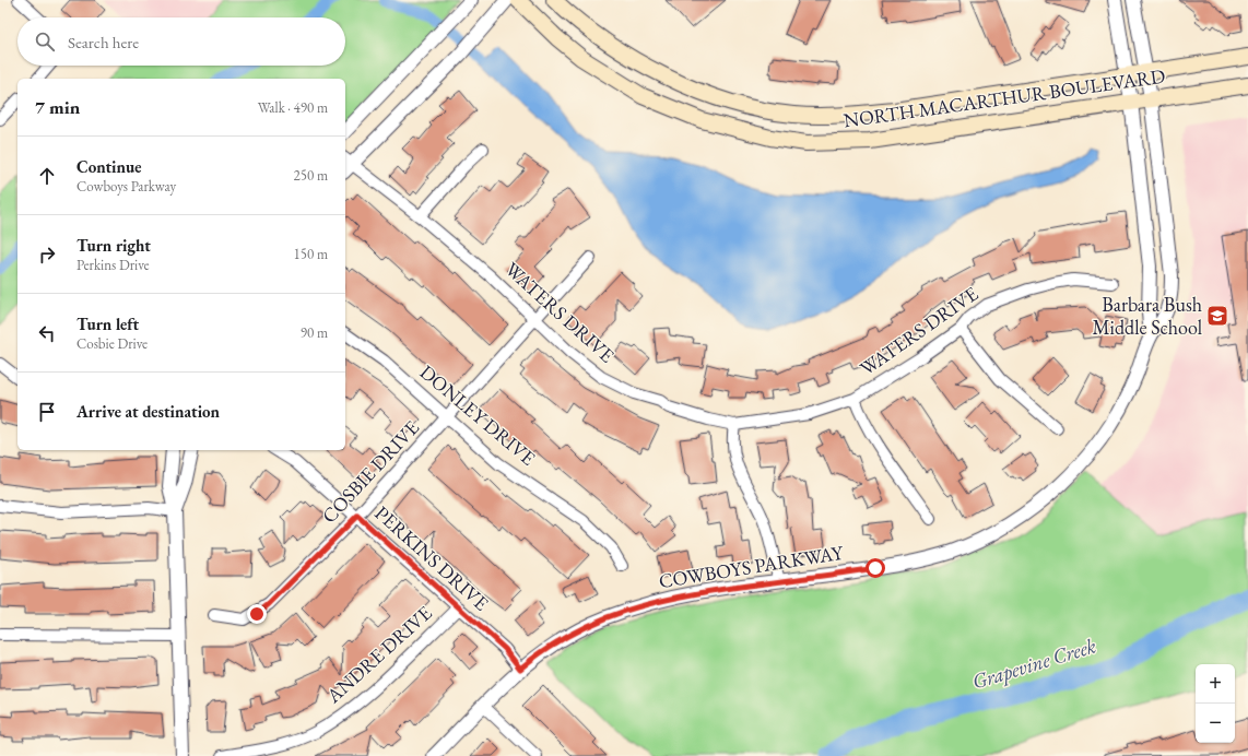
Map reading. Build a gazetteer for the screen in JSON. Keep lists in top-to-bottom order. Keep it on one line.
{"streets":{"main road":["NORTH MACARTHUR BOULEVARD"],"street":["WATERS DRIVE","DONLEY DRIVE","COSBIE DRIVE","PERKINS DRIVE","COWBOYS PARKWAY","ANDRE DRIVE"]},"crossings":[["NORTH MACARTHUR BOULEVARD","COWBOYS PARKWAY"],["WATERS DRIVE","COSBIE DRIVE"],["DONLEY DRIVE","COSBIE DRIVE"],["COSBIE DRIVE","PERKINS DRIVE"],["PERKINS DRIVE","COWBOYS PARKWAY"],["PERKINS DRIVE","ANDRE DRIVE"]],"water":["Grapevine Creek"],"places":{"school or university":["Barbara Bush Middle School"]},"page":{"search":"Search here","heading":["7 min","Walk · 490 m"],"list":[["Continue","Cowboys Parkway","250 m"],["Turn right","Perkins Drive","150 m"],["Turn left","Cosbie Drive","90 m"],"Arrive at destination"],"map_buttons":["+","−"]}}
